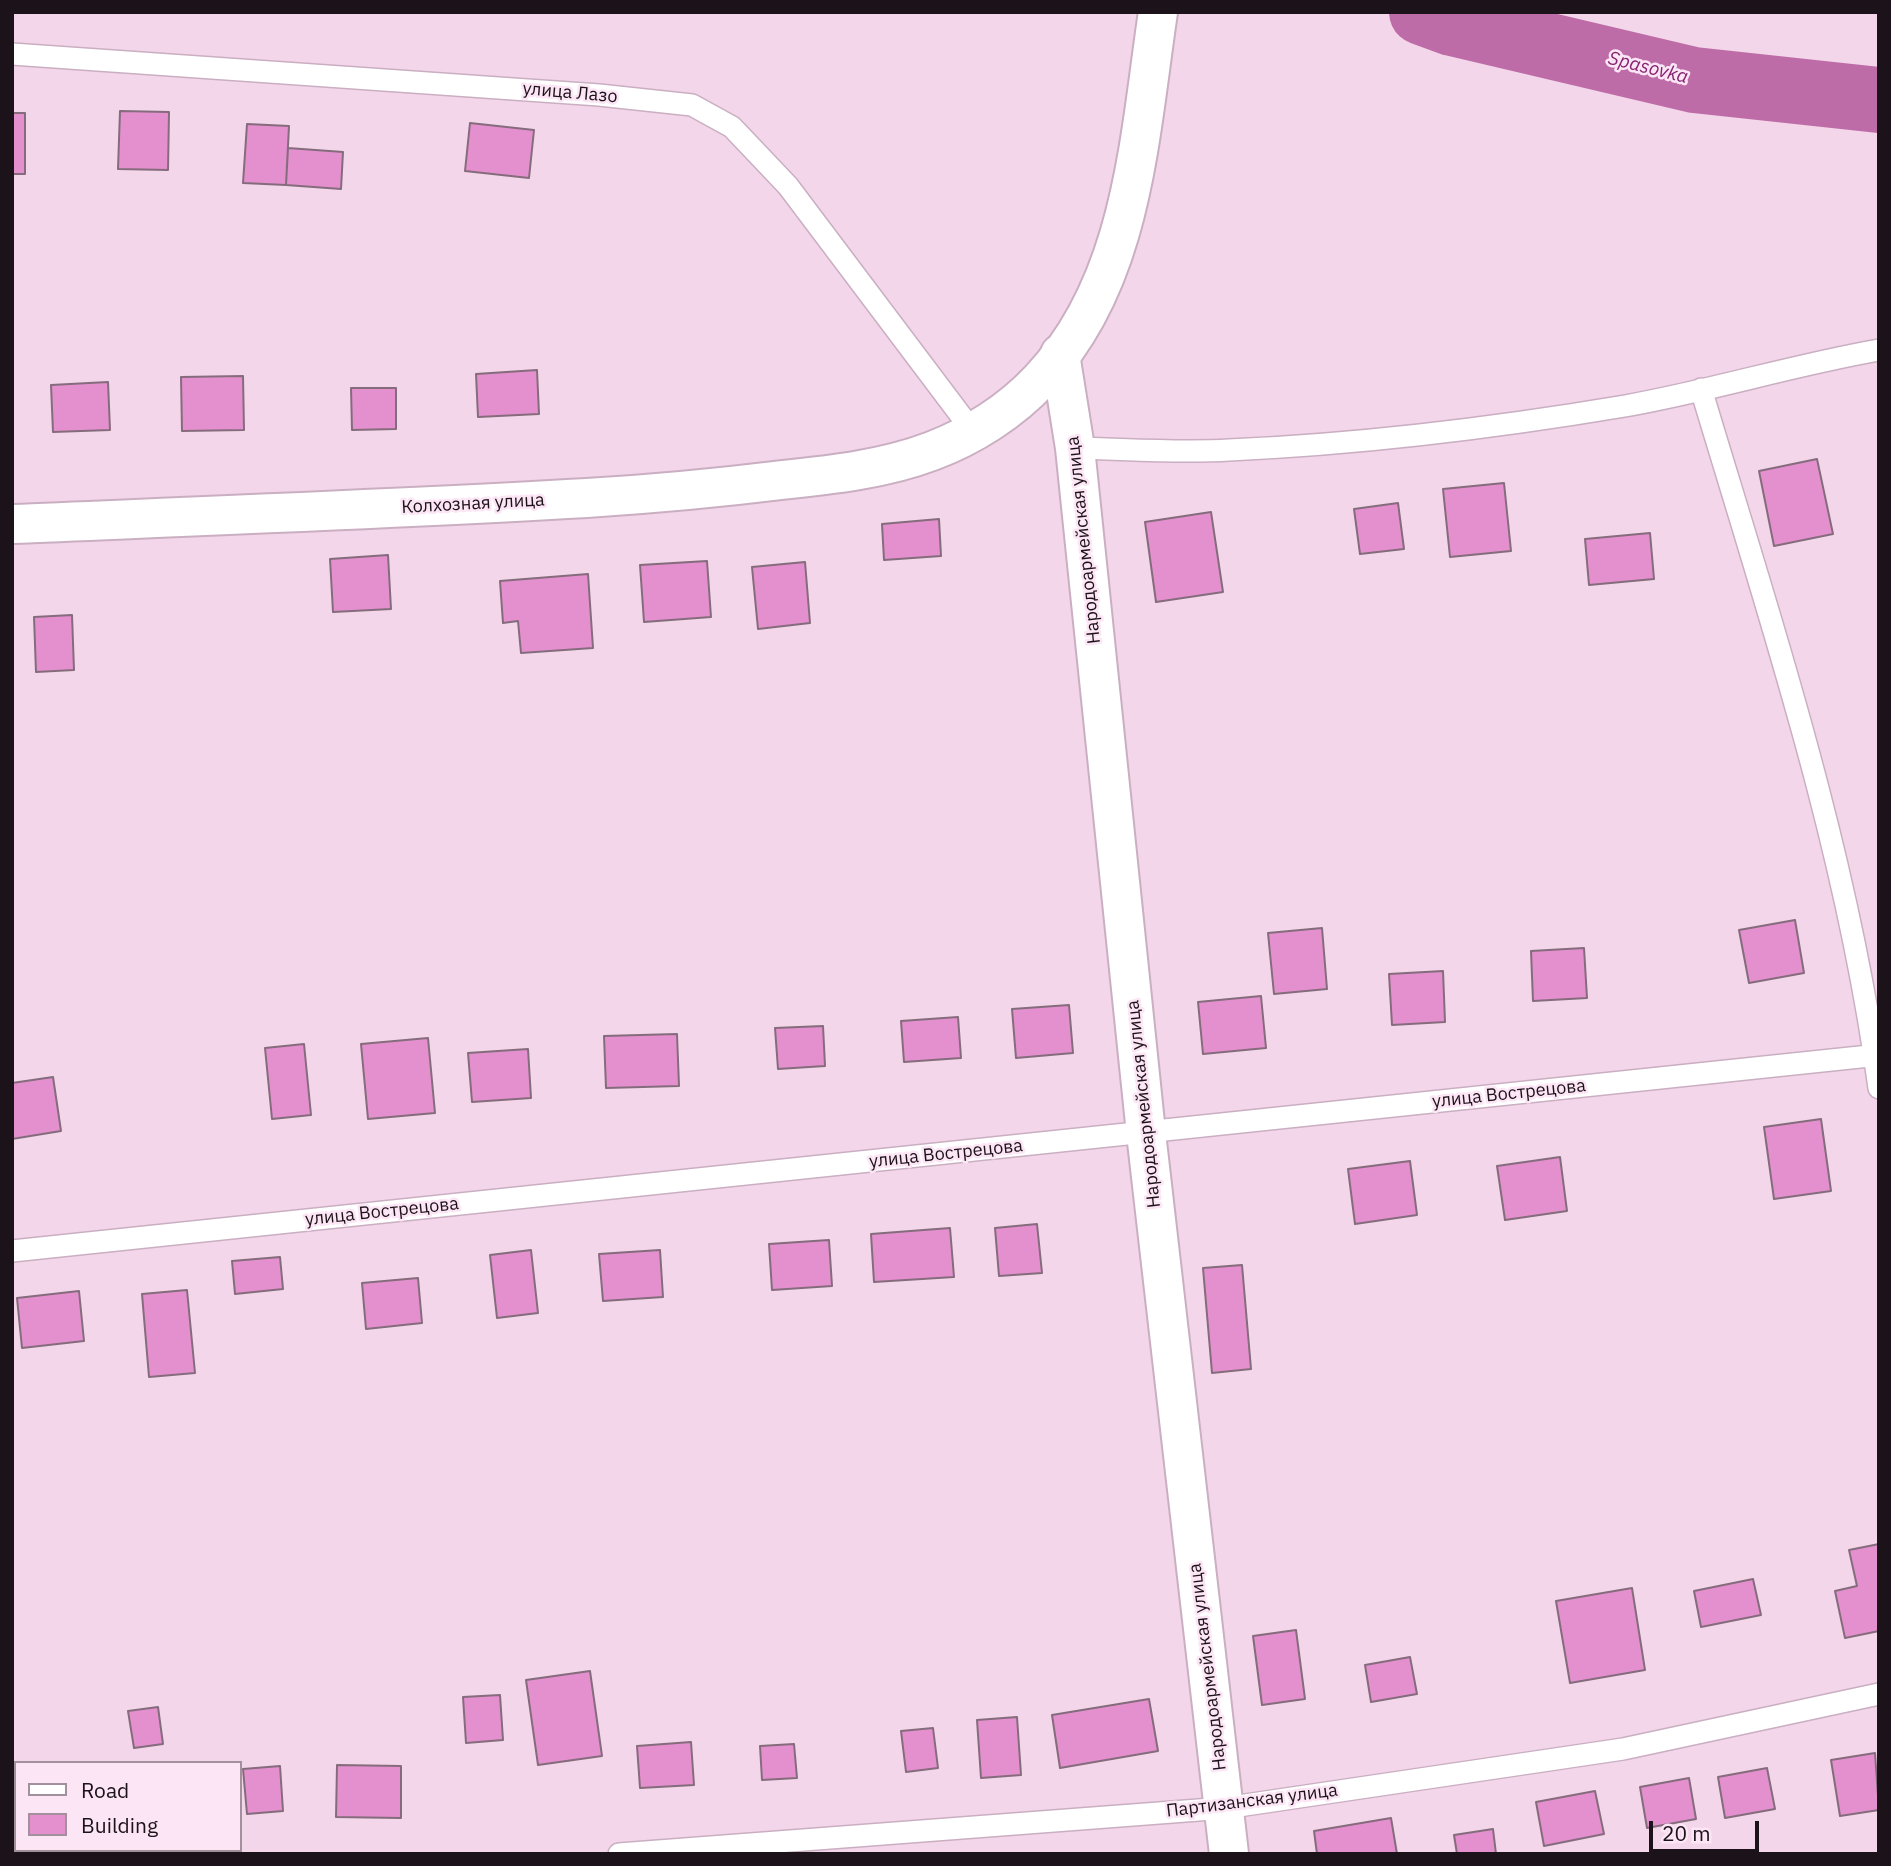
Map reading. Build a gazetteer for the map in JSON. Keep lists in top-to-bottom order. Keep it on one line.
{"streets":{"street":["Колхозная улица","Народоармейская улица"],"lane":["улица Лазо","улица Вострецова","Партизанская улица"]},"crossings":[["улица Лазо","Колхозная улица"],["Колхозная улица","Народоармейская улица"],["Народоармейская улица","улица Вострецова"],["Народоармейская улица","Партизанская улица"]],"water":["Spasovka"],"legend":["Road","Building"],"scale_bar":"20 m"}
